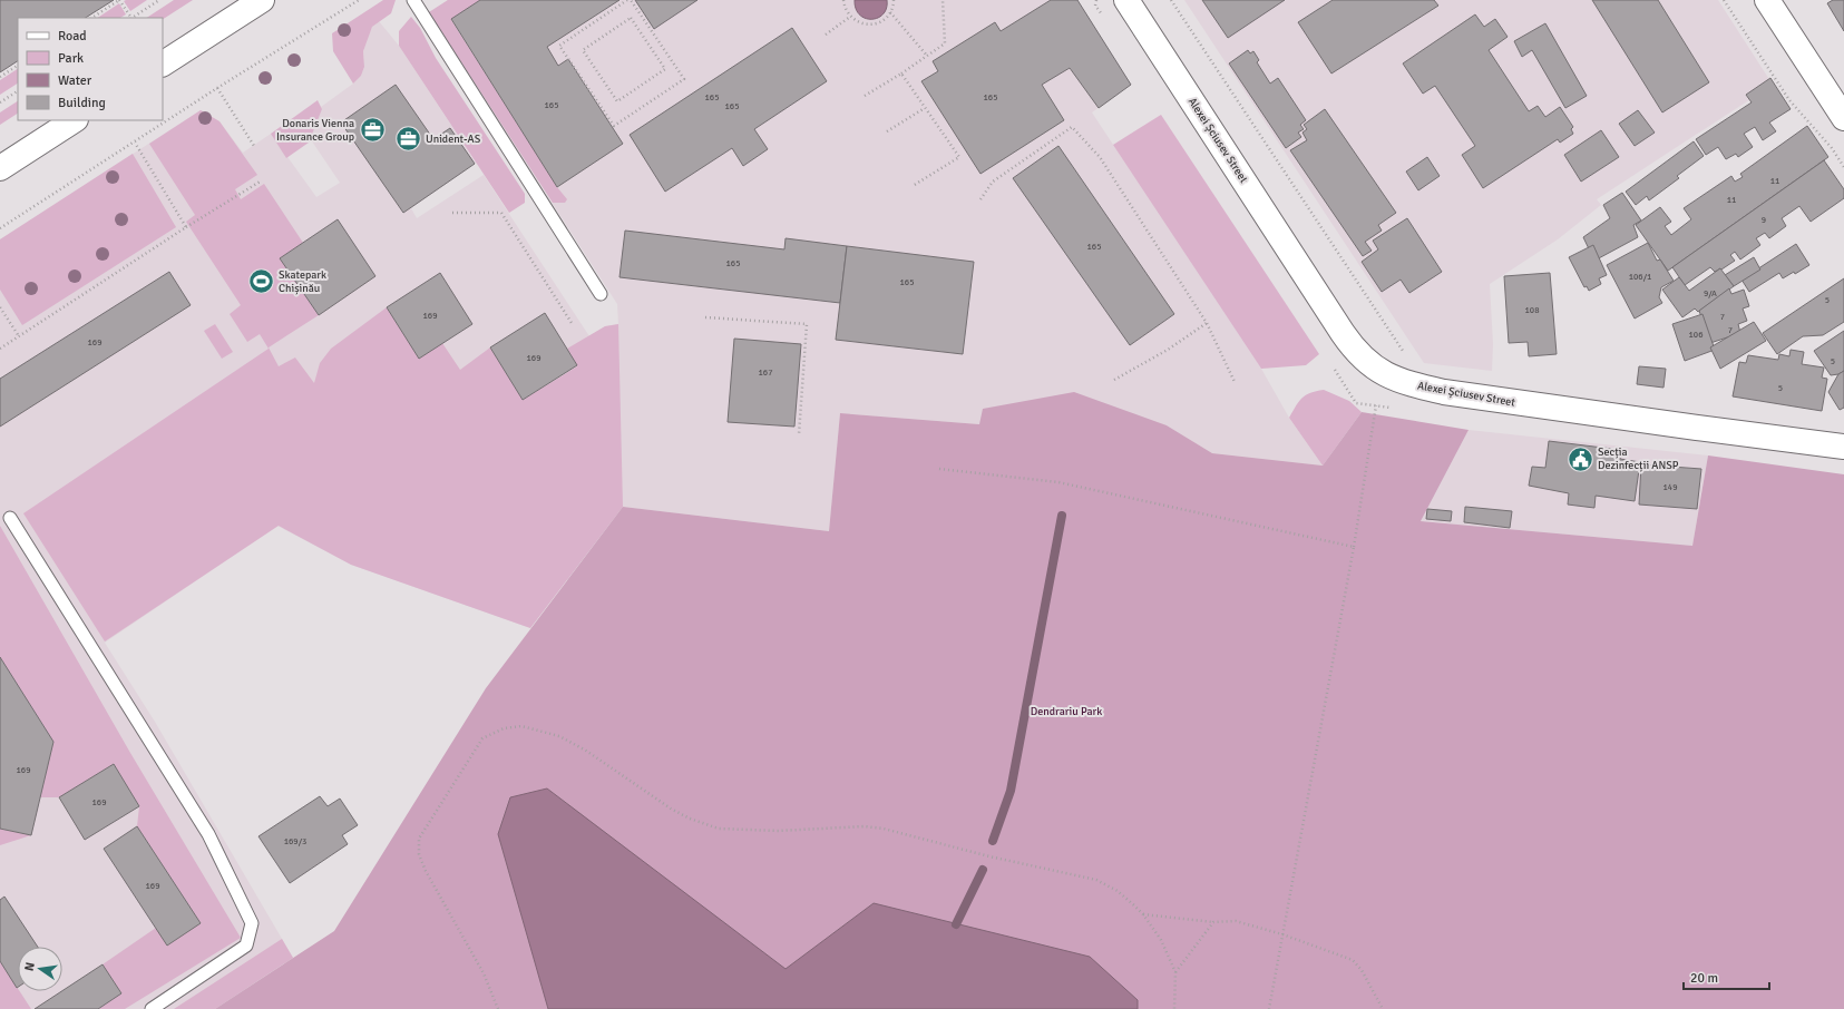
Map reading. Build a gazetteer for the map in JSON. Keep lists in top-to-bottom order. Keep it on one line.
{"streets":{"main road":["Alexei Șciusev Street"]},"parks":["Dendrariu Park"],"places":{"office":["Donaris Vienna Insurance Group","Unident-AS"],"sports":["Skatepark Chișinău"],"public building":["Secția Dezinfecții ANSP"]},"house_numbers":["165","165","165","165","11","11","9","165","165","106/1","165","9/A","5","108","169","7","7","106","169","169","5","167","5","149","169","169","169/3","169"],"legend":["Road","Park","Water","Building"],"scale_bar":"20 m","north":"left"}
